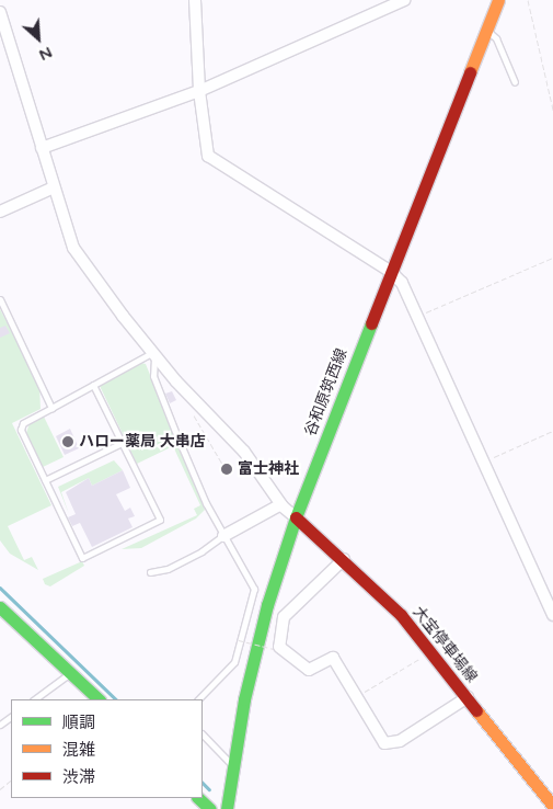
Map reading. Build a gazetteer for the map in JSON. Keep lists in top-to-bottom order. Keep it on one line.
{"streets":{"main road":["谷和原筑西線","大宝停車場線"]},"crossings":[["谷和原筑西線","大宝停車場線"]],"places":["ハロー薬局 大串店","富士神社"],"legend":["順調","混雑","渋滞"],"north":"bottom right"}
